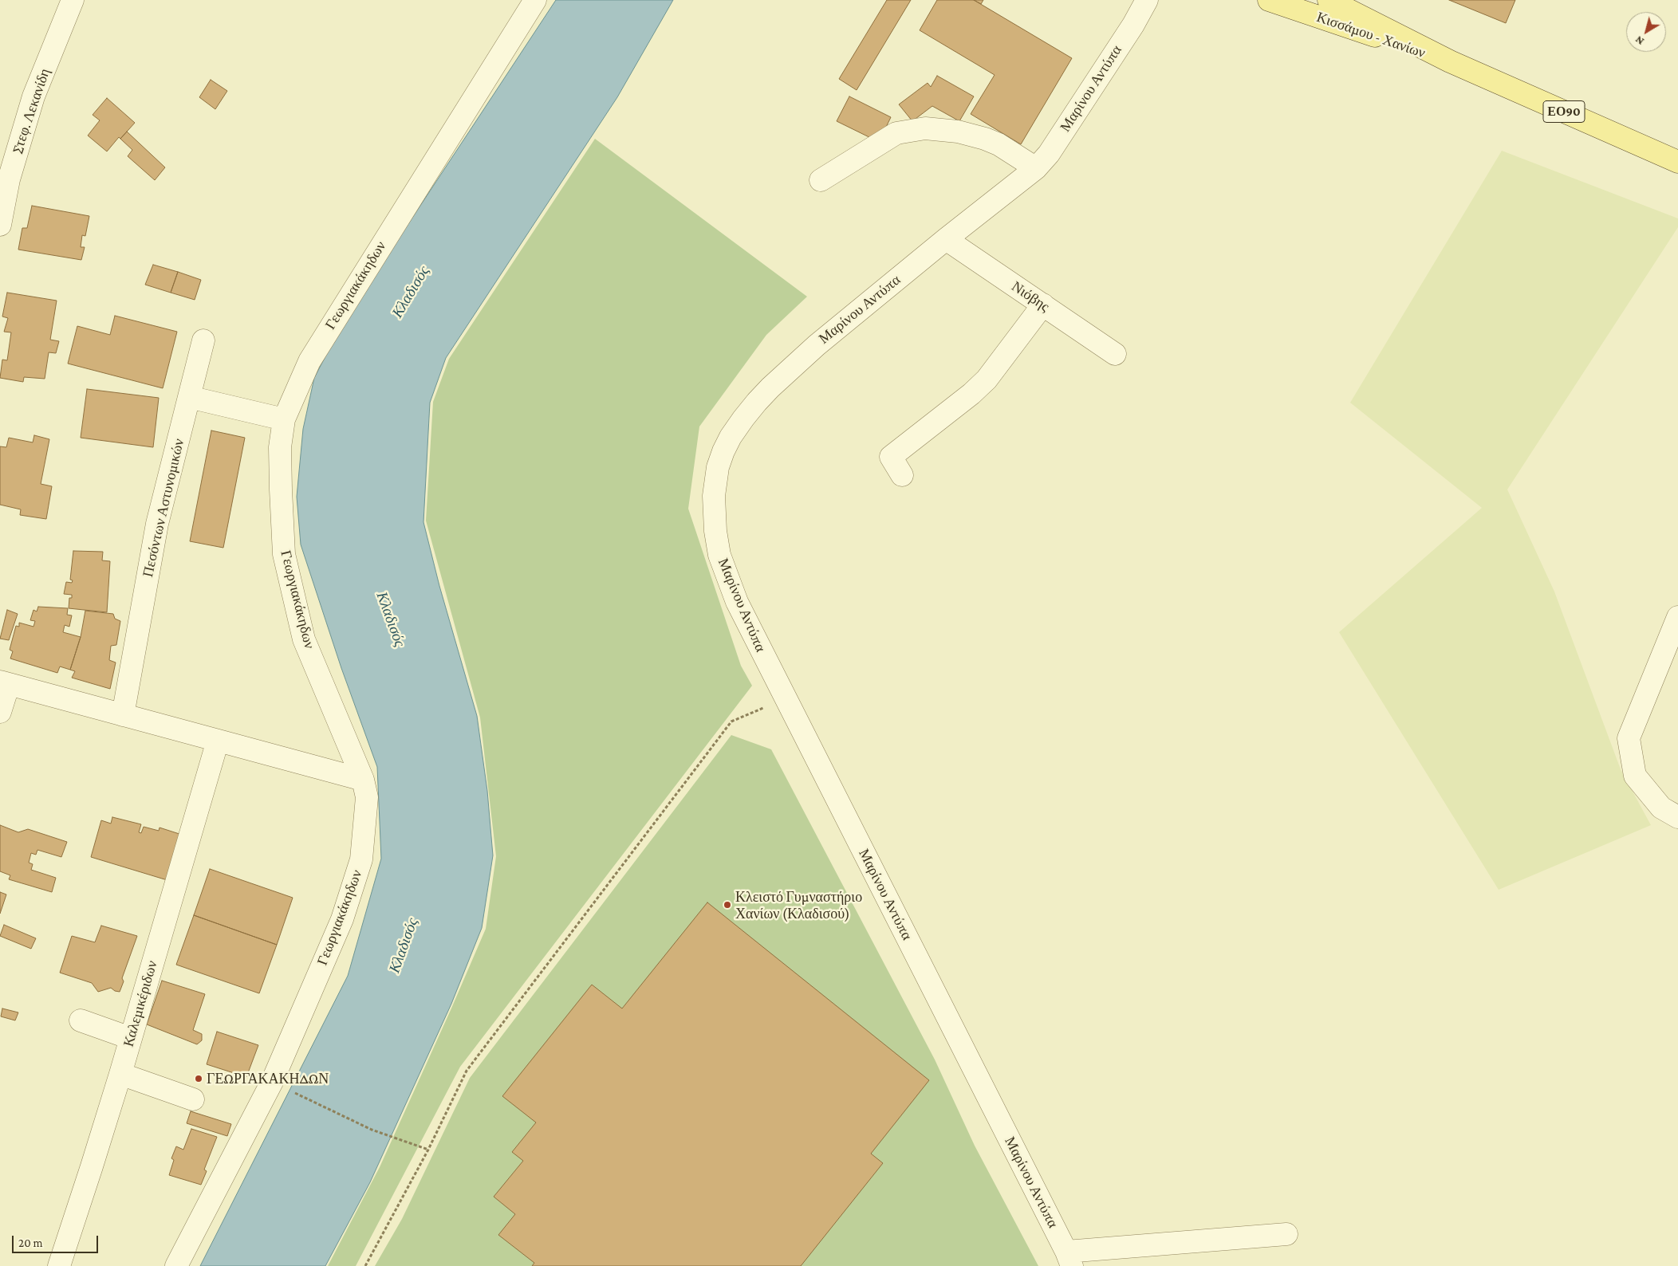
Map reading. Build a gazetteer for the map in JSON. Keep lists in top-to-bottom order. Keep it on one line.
{"streets":{"main road":["Κισσάμου - Χανίων","ΕΟ90"],"street":["Μαρίνου Αντύπα","Στεφ. Λεκανίδη","Γεωργιακάκηδων","Νιόβης","Πεσόντων Αστυνομικών","Καλεμικέριδων"]},"crossings":[["Μαρίνου Αντύπα","Νιόβης"]],"water":["Κλαδισός"],"places":["Κλειστό Γυμναστήριο Χανίων (Κλαδισού)","ΓΕΩΡΓΑΚΑΚΗΔΩΝ"],"scale_bar":"20 m","north":"bottom left"}
